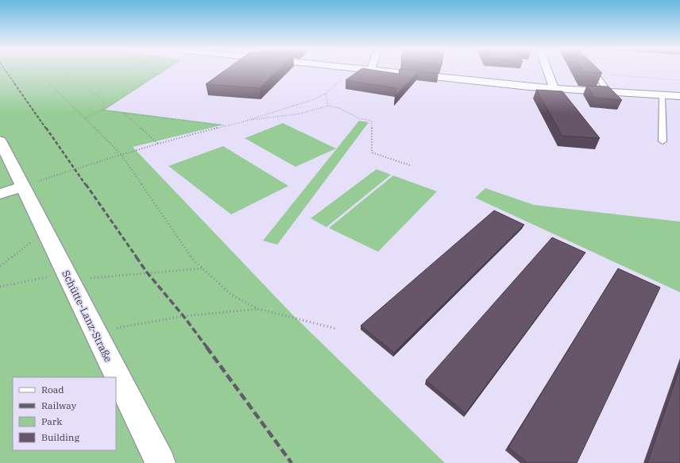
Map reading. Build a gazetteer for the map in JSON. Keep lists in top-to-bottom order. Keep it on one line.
{"streets":{"street":["Schütte-Lanz-Straße"]},"legend":["Road","Railway","Park","Building"]}
